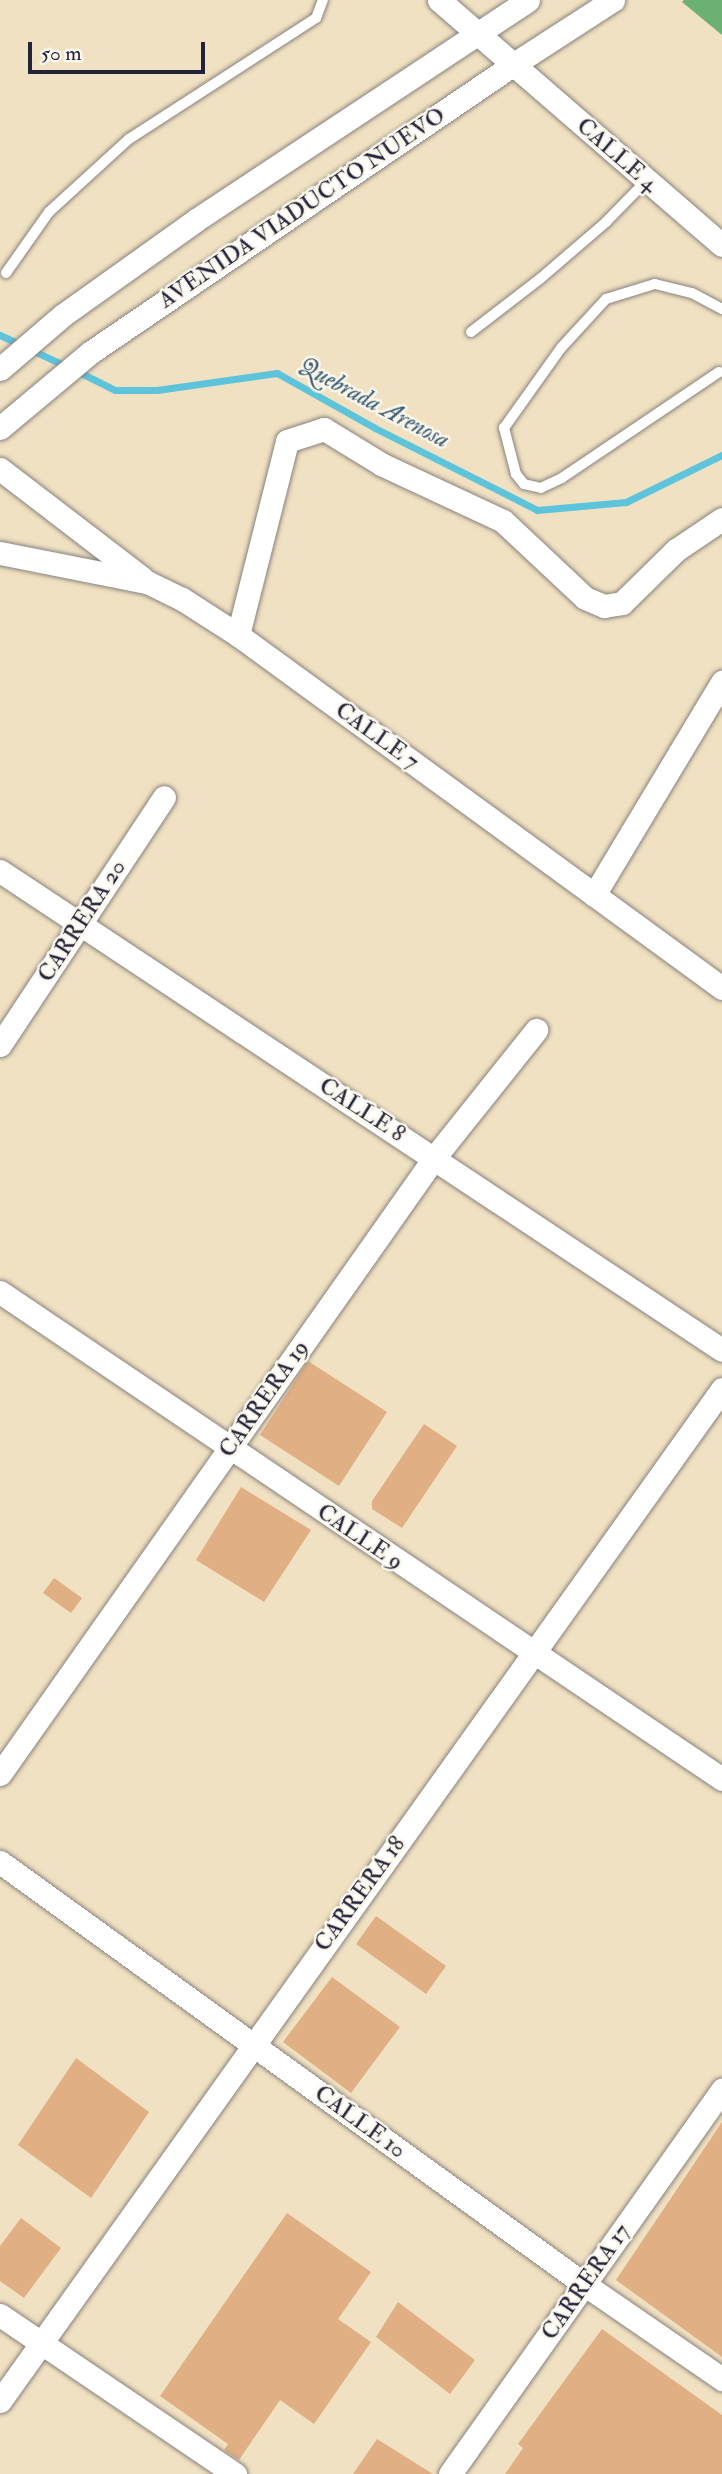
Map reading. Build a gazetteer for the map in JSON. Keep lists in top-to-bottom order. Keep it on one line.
{"streets":{"street":["CALLE 4","AVENIDA VIADUCTO NUEVO","CALLE 7","CARRERA 20","CALLE 8","CARRERA 19","CALLE 9","CARRERA 18","CALLE 10","CARRERA 17"]},"crossings":[["CALLE 4","AVENIDA VIADUCTO NUEVO"],["CARRERA 20","CALLE 8"],["CALLE 8","CARRERA 19"],["CARRERA 19","CALLE 9"],["CALLE 9","CARRERA 18"],["CARRERA 18","CALLE 10"],["CALLE 10","CARRERA 17"]],"water":["Quebrada Arenosa"],"scale_bar":"50 m"}
